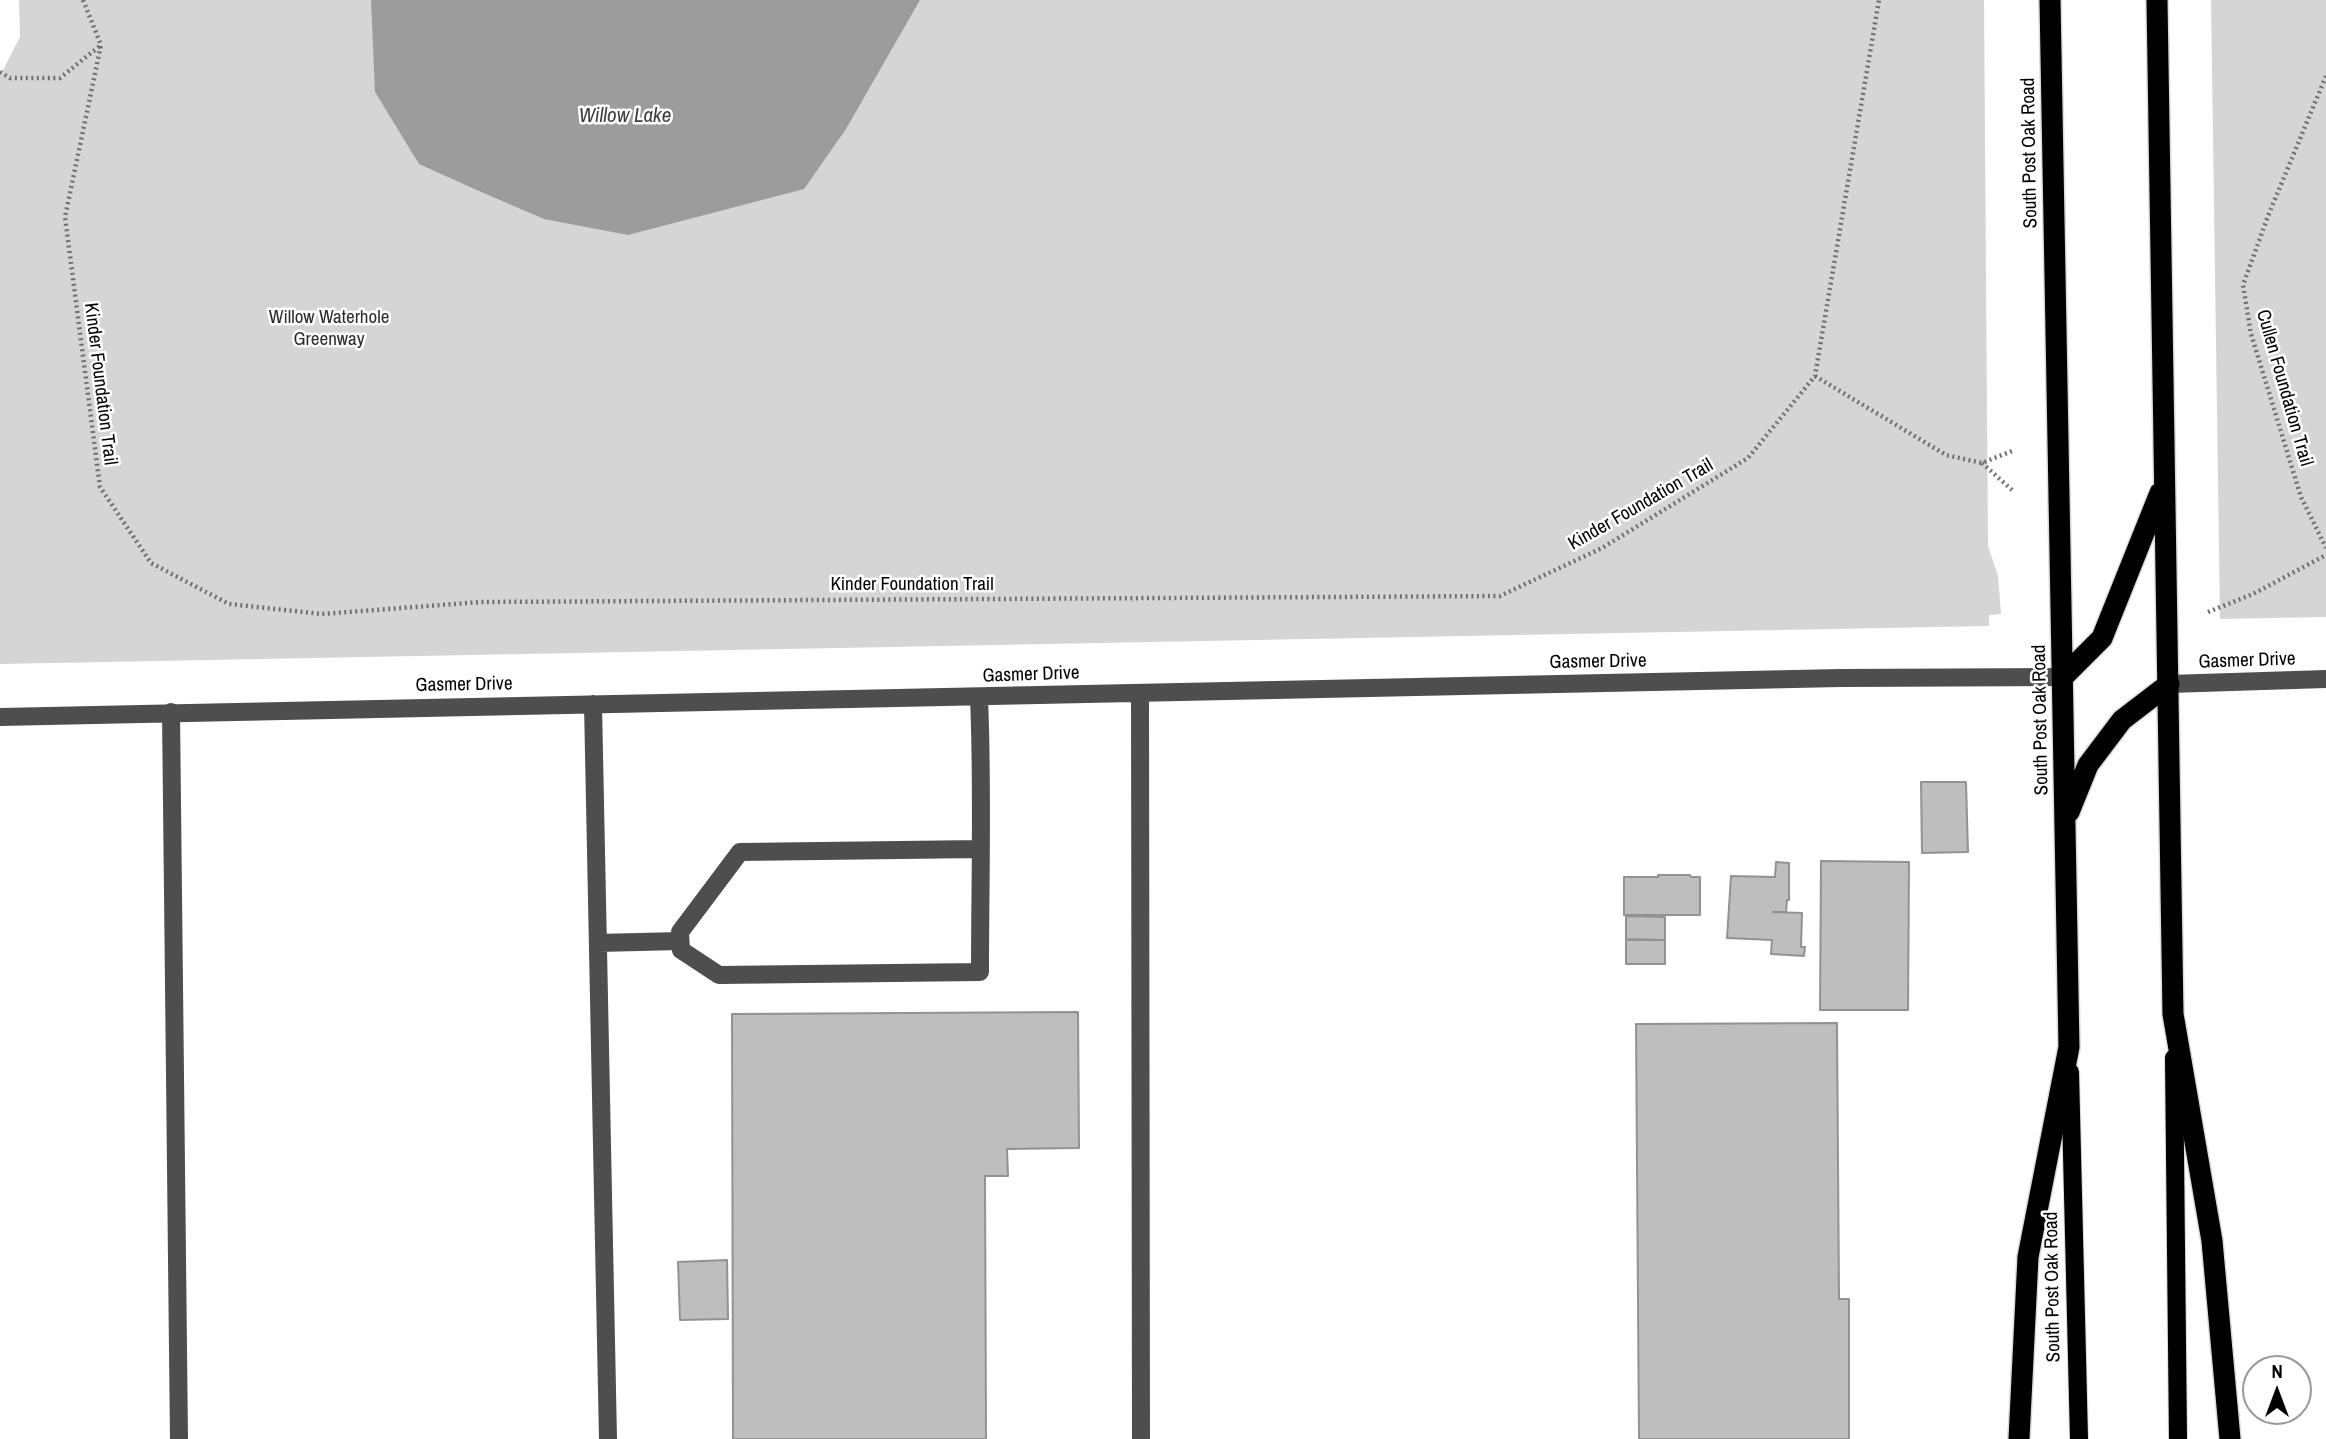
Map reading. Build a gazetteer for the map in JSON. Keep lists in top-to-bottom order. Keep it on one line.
{"streets":{"highway":["South Post Oak Road"],"street":["Gasmer Drive"],"path":["Kinder Foundation Trail","Cullen Foundation Trail"]},"crossings":[["South Post Oak Road","Gasmer Drive"]],"water":["Willow Lake"],"parks":["Willow Waterhole Greenway"],"north":"top"}
